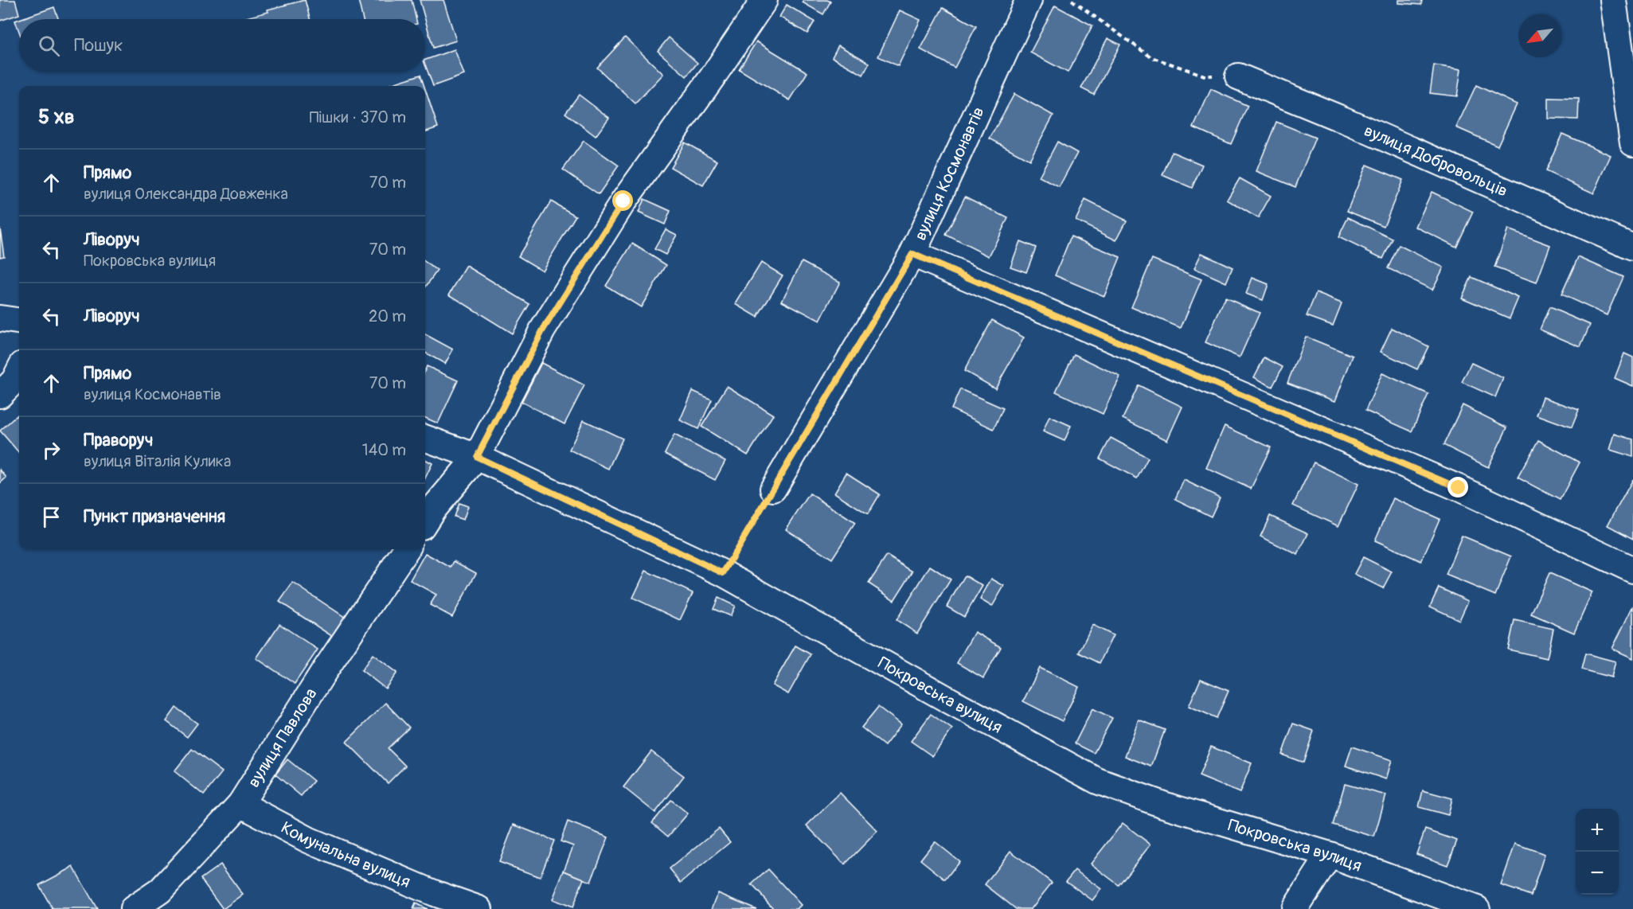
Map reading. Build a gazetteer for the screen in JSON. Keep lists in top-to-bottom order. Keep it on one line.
{"streets":{"street":["вулиця Добровольців","вулиця Космонавтів","Покровська вулиця","вулиця Павлова","Комунальна вулиця"]},"crossings":[["вулиця Павлова","Комунальна вулиця"]],"north":"bottom left","page":{"search":"Пошук","heading":["5 хв","Пішки · 370 m"],"list":[["Прямо","вулиця Олександра Довженка","70 m"],["Ліворуч","Покровська вулиця","70 m"],["Ліворуч","20 m"],["Прямо","вулиця Космонавтів","70 m"],["Праворуч","вулиця Віталія Кулика","140 m"],"Пункт призначення"],"map_buttons":["+","−"]}}
